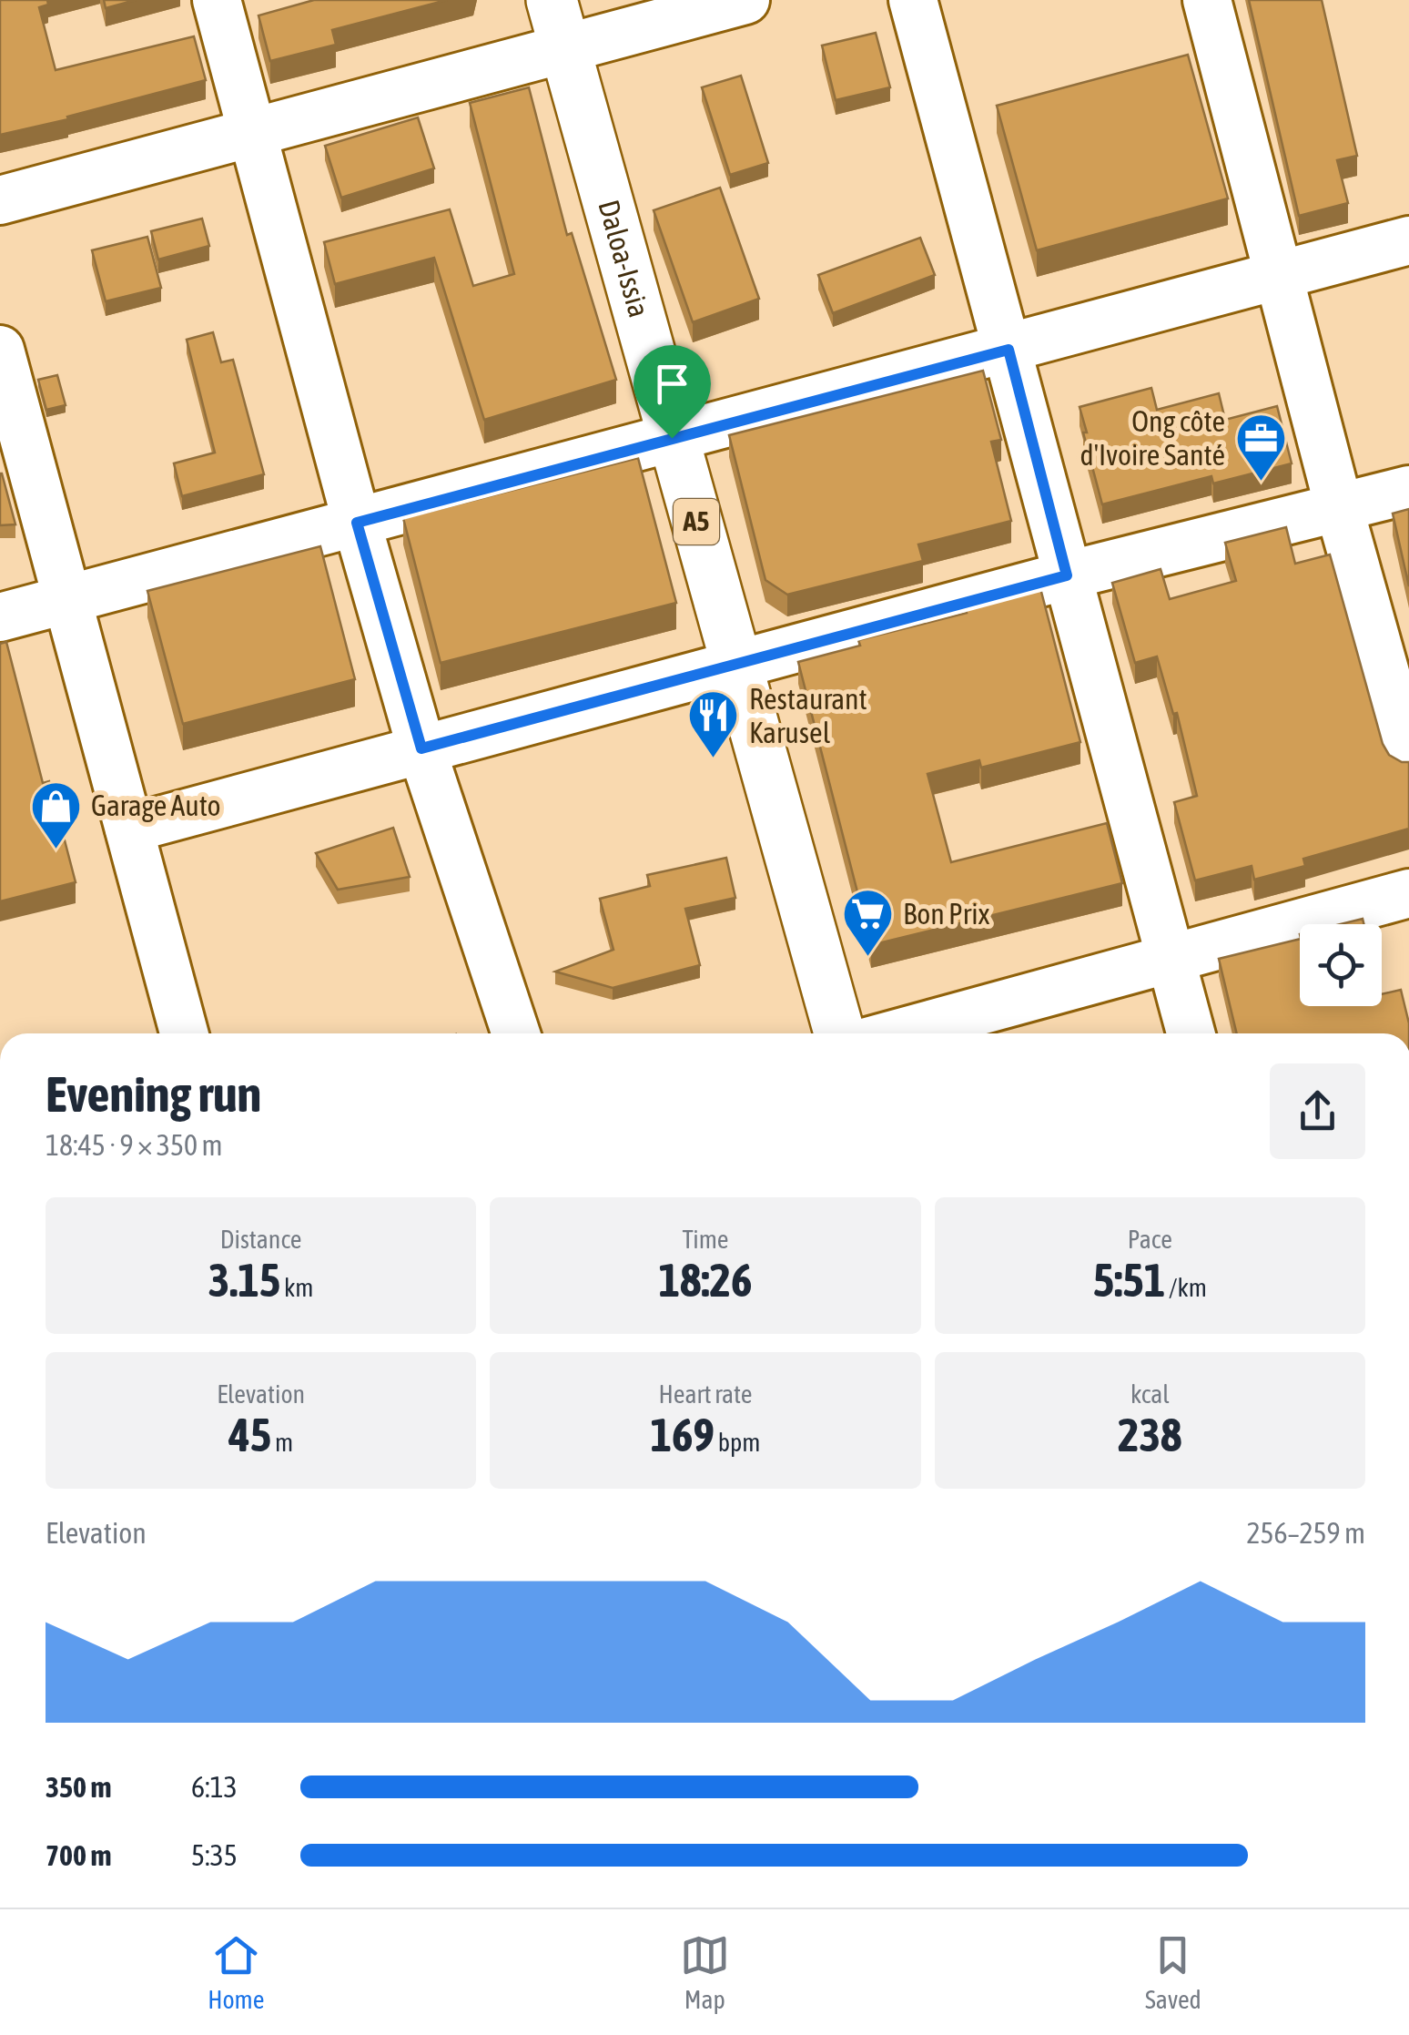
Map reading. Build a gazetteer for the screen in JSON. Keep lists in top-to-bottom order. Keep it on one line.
{"streets":{"main road":["Daloa-Issia","A5"]},"places":{"office":["Ong côte d'Ivoire Santé"],"restaurant":["Restaurant Karusel"],"shop":["Garage Auto"],"supermarket":["Bon Prix"]},"page":{"heading":["Evening run","18:45 · 9 × 350 m"],"stats":[["Distance","3.15 km"],["Time","18:26"],["Pace","5:51 /km"],["Elevation","45 m"],["Heart rate","169 bpm"],["kcal","238"]],"chart":["Elevation","256–259 m"],"list":[{"name":"350 m","note":"6:13"},{"name":"700 m","note":"5:35"}],"tabs":["Home","Map","Saved"]}}
